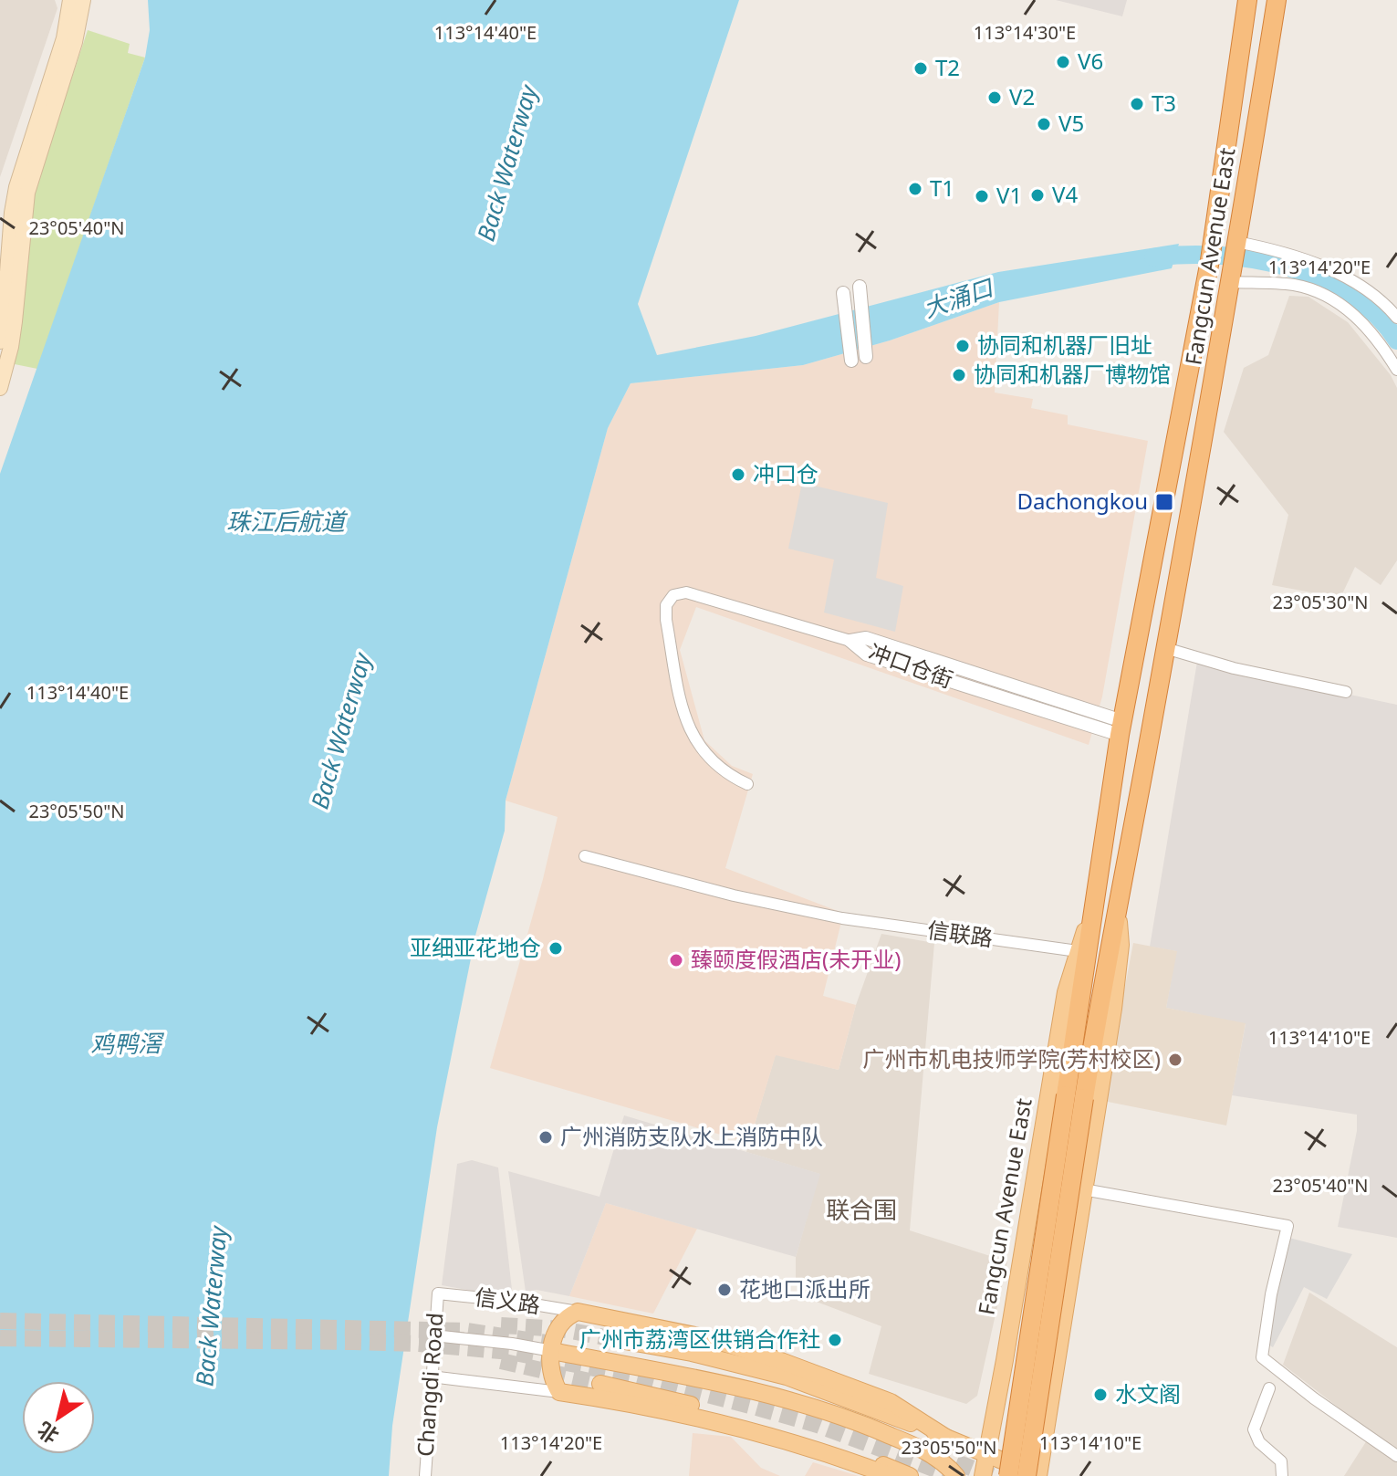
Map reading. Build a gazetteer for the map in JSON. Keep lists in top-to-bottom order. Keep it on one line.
{"streets":{"highway":["Fangcun Avenue East"],"street":["冲口仓街","信联路","信义路","Changdi Road"]},"crossings":[["Fangcun Avenue East","冲口仓街"],["Fangcun Avenue East","信联路"],["信义路","Changdi Road"]],"districts":["联合围"],"water":["Back Waterway","大涌口","珠江后航道","鸡鸭滘"],"places":{"other":["V6","T2","V2","T3","V5","T1","V4","V1","协同和机器厂旧址","协同和机器厂博物馆","冲口仓","亚细亚花地仓","臻颐度假酒店(未开业)","广州市机电技师学院(芳村校区)","广州消防支队水上消防中队","花地口派出所","广州市荔湾区供销合作社","水文阁"],"transit":["Dachongkou"]},"north":"bottom left","coordinates":["113°14'40\"E","113°14'30\"E","23°05'40\"N","113°14'20\"E","23°05'30\"N","23°05'50\"N","113°14'10\"E"]}
